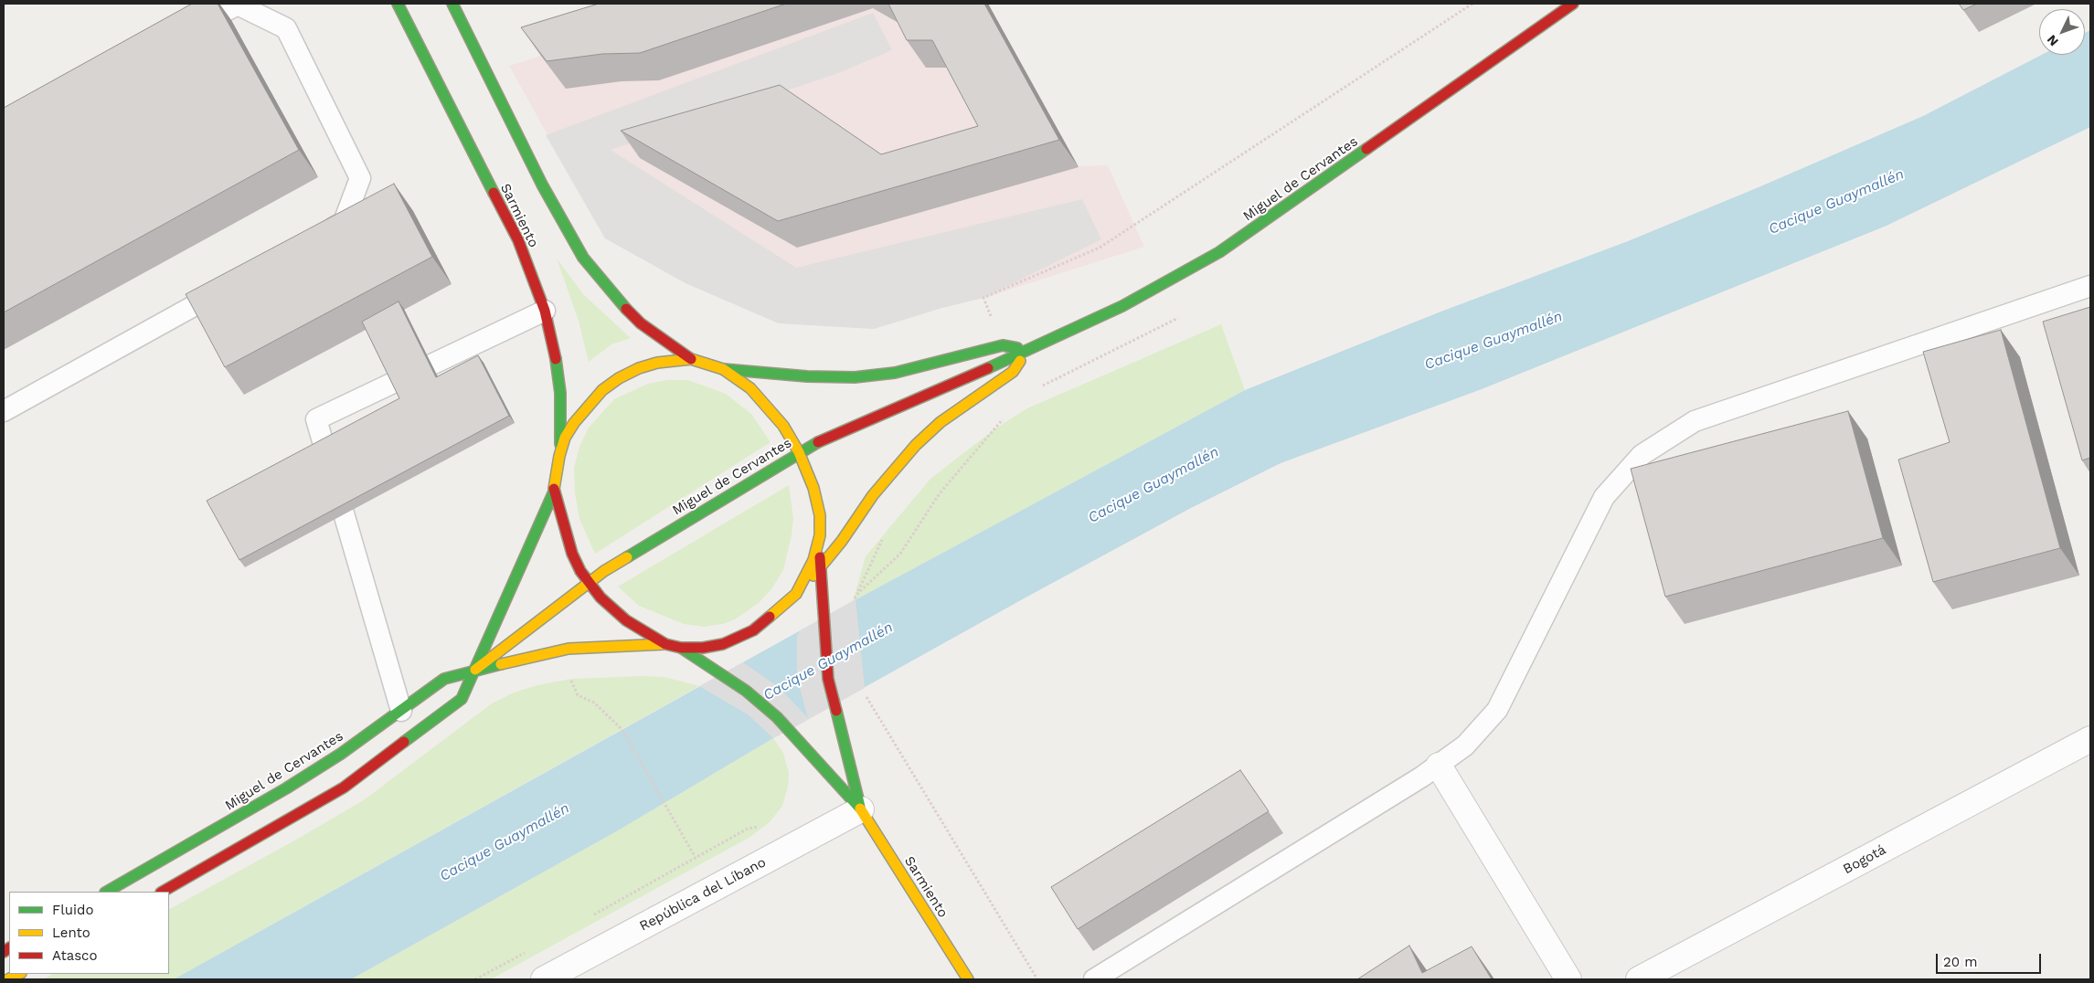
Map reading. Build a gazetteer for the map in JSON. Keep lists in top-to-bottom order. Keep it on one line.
{"streets":{"main road":["Miguel de Cervantes","Sarmiento"],"street":["Bogotá","República del Líbano"]},"crossings":[["Sarmiento","República del Líbano"]],"water":["Cacique Guaymallén"],"legend":["Fluido","Lento","Atasco"],"scale_bar":"20 m","north":"bottom left"}
